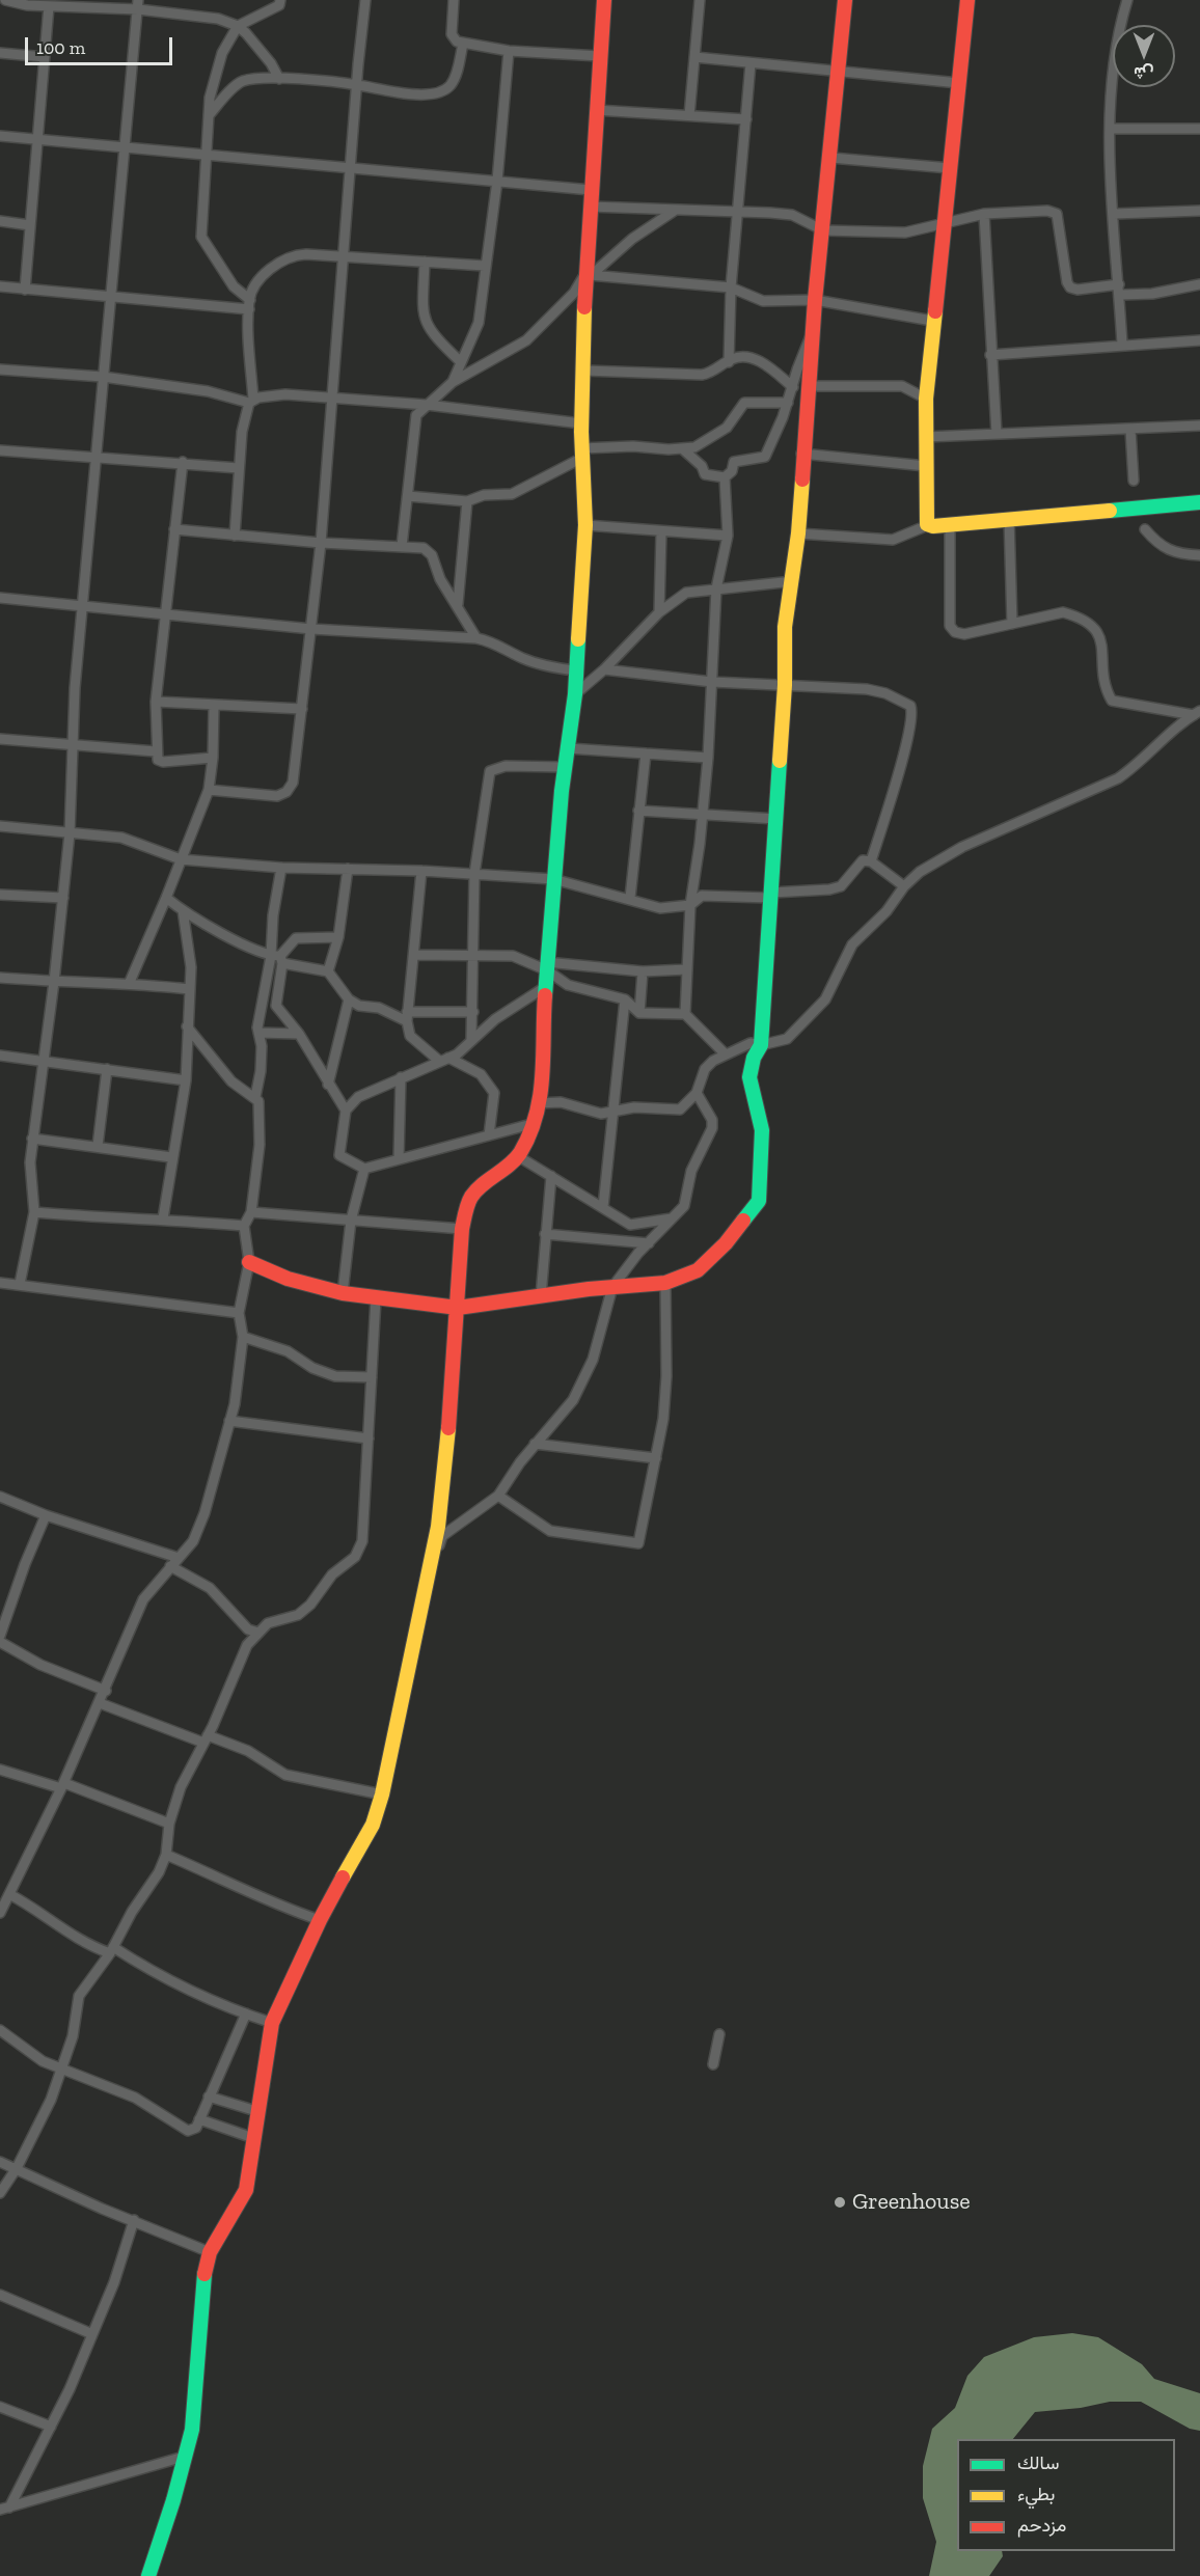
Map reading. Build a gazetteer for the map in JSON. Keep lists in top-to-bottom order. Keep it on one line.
{"places":["Greenhouse"],"legend":["سالك","بطيء","مزدحم"],"scale_bar":"100 m","north":"bottom"}
